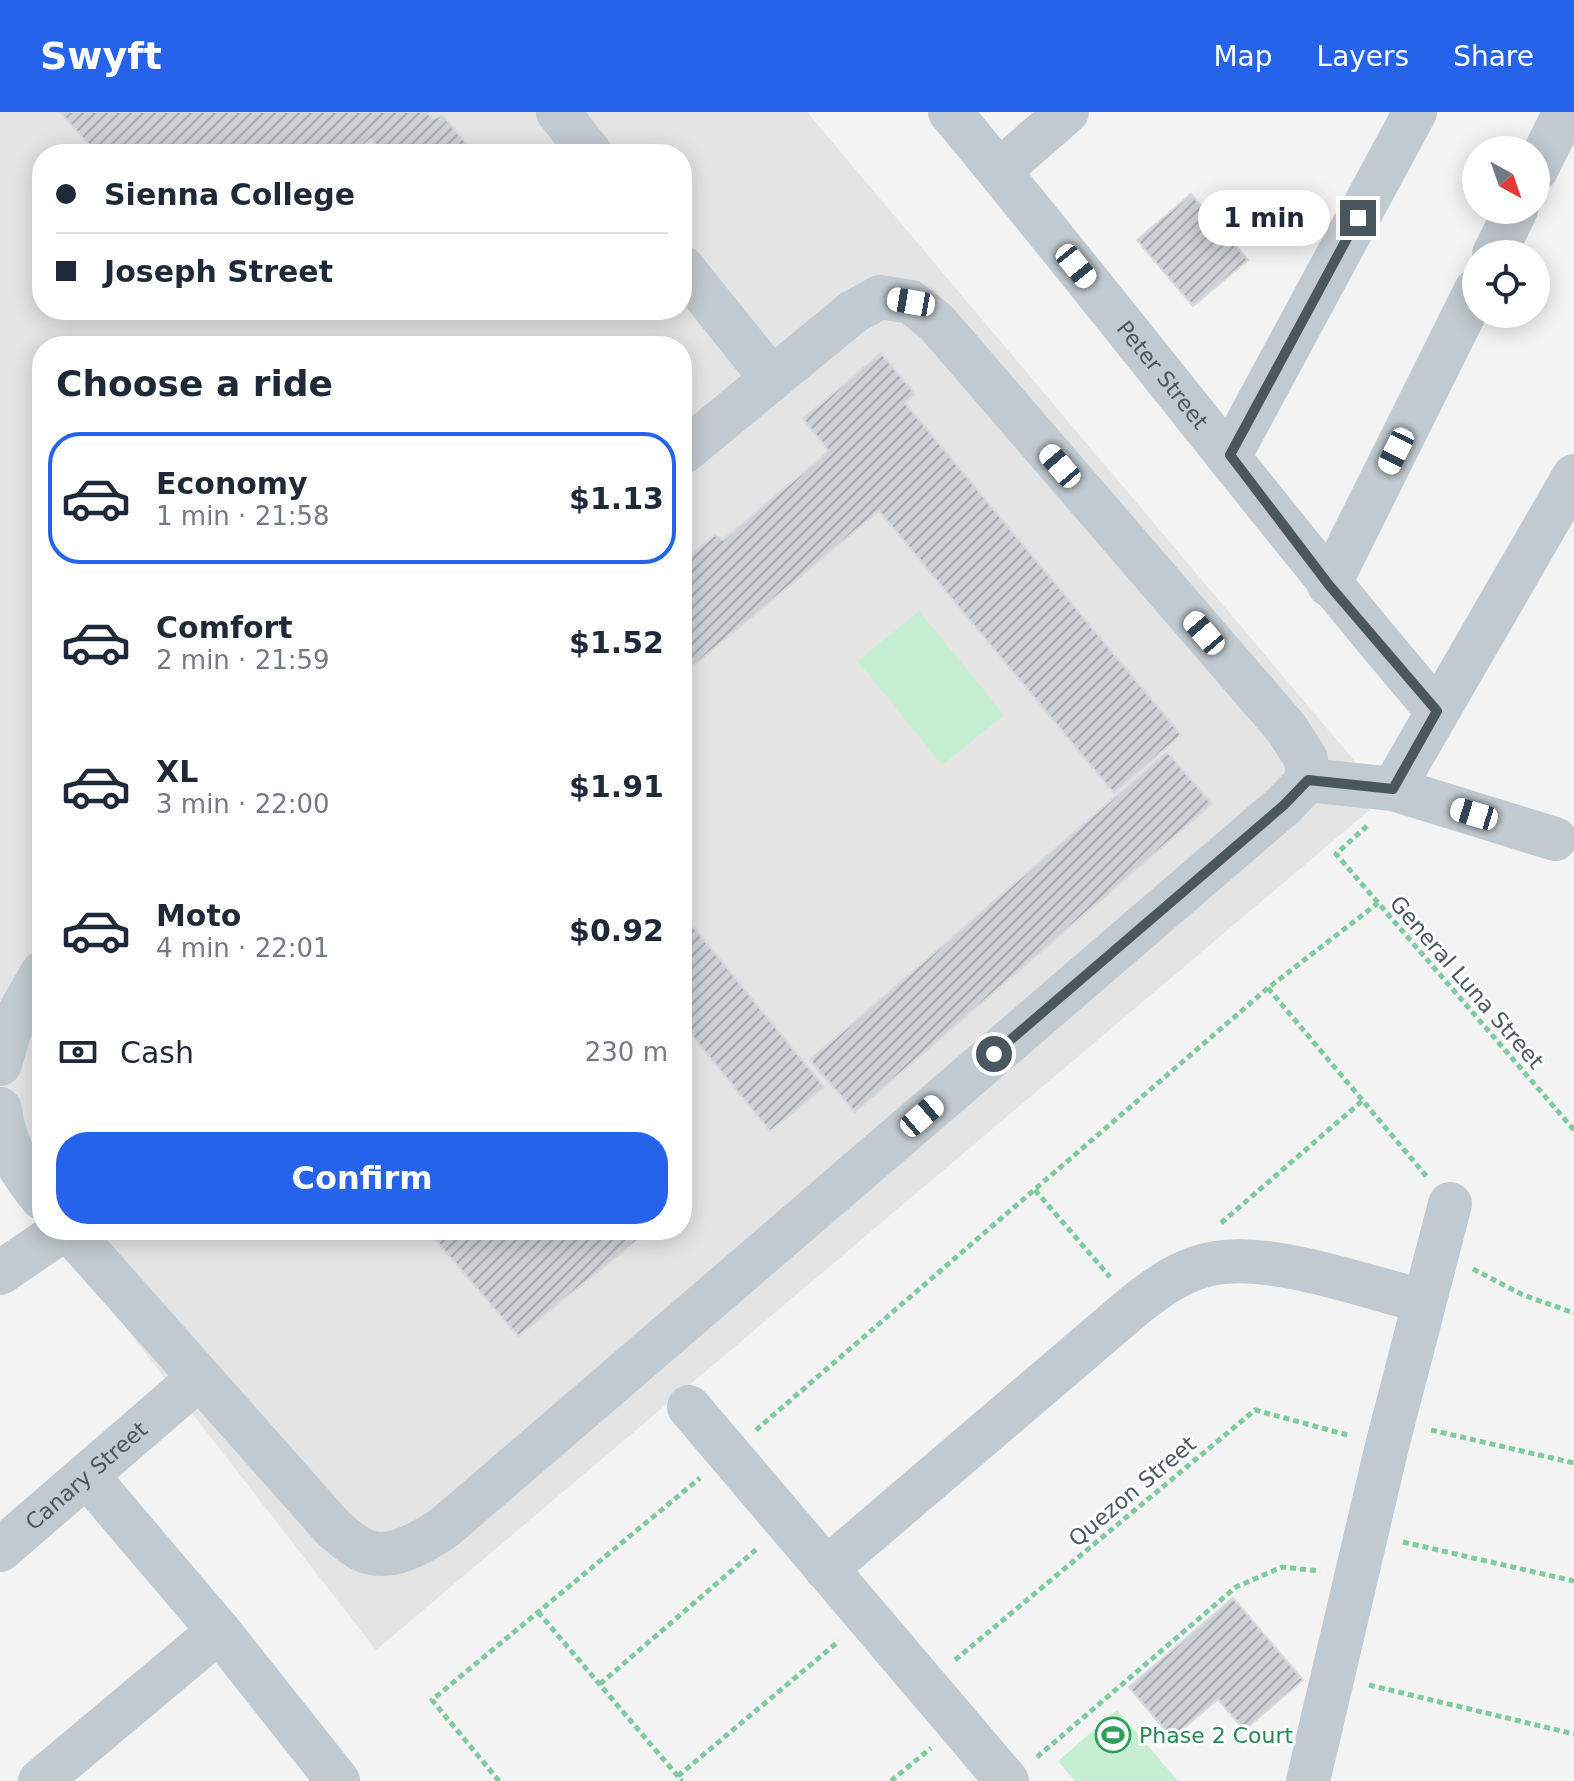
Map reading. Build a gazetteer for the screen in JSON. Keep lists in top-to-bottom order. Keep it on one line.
{"streets":{"street":["Peter Street","Canary Street"],"path":["General Luna Street","Quezon Street"]},"places":{"sports":["Phase 2 Court"]},"north":"bottom right","page":{"header":"Swyft","nav":["Map","Layers","Share"],"banner":["Sienna College","Joseph Street"],"bubble":"1 min","heading":"Choose a ride","list":[{"name":"Economy","note":"1 min · 21:58","value":"$1.13"},{"name":"Comfort","note":"2 min · 21:59","value":"$1.52"},{"name":"XL","note":"3 min · 22:00","value":"$1.91"},{"name":"Moto","note":"4 min · 22:01","value":"$0.92"}],"pay":["Cash","230 m"],"buttons":"Confirm"}}
